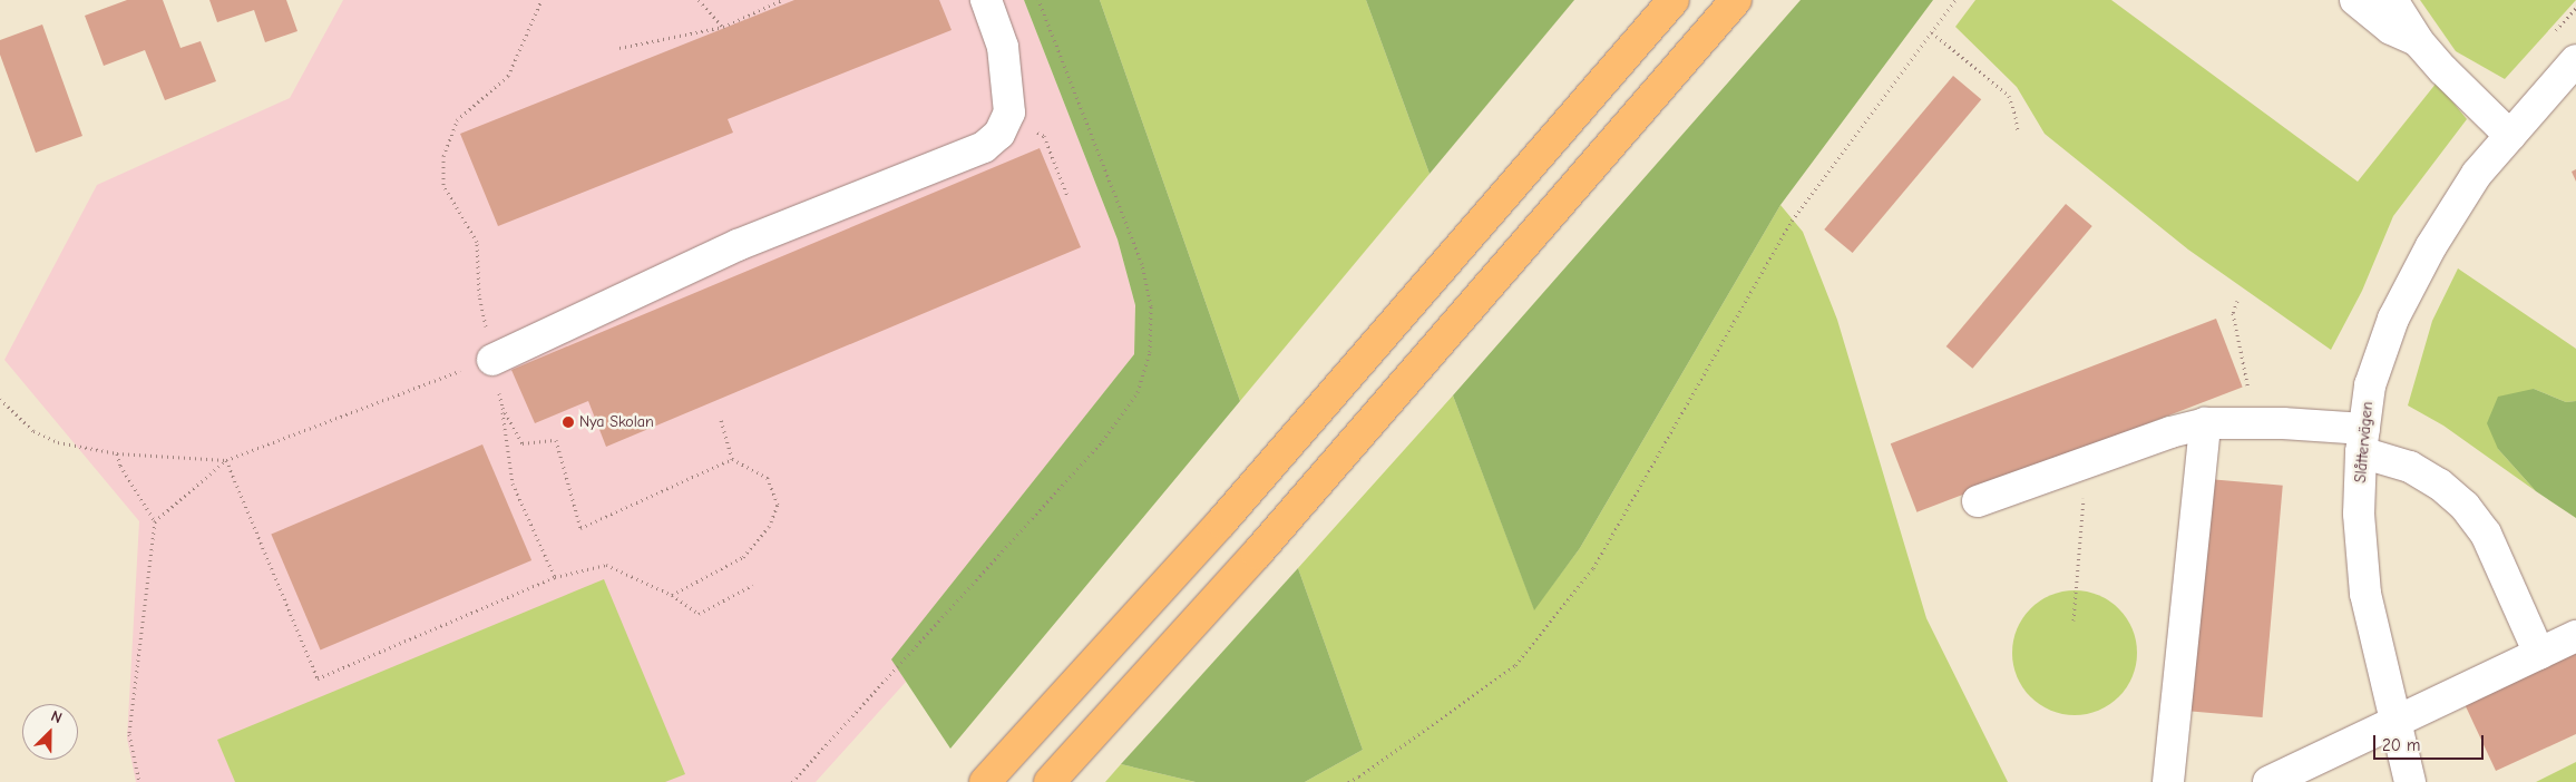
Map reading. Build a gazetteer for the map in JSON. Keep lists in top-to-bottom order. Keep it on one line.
{"streets":{"street":["Slåttervägen"]},"places":["Nya Skolan"],"scale_bar":"20 m","north":"top right"}
